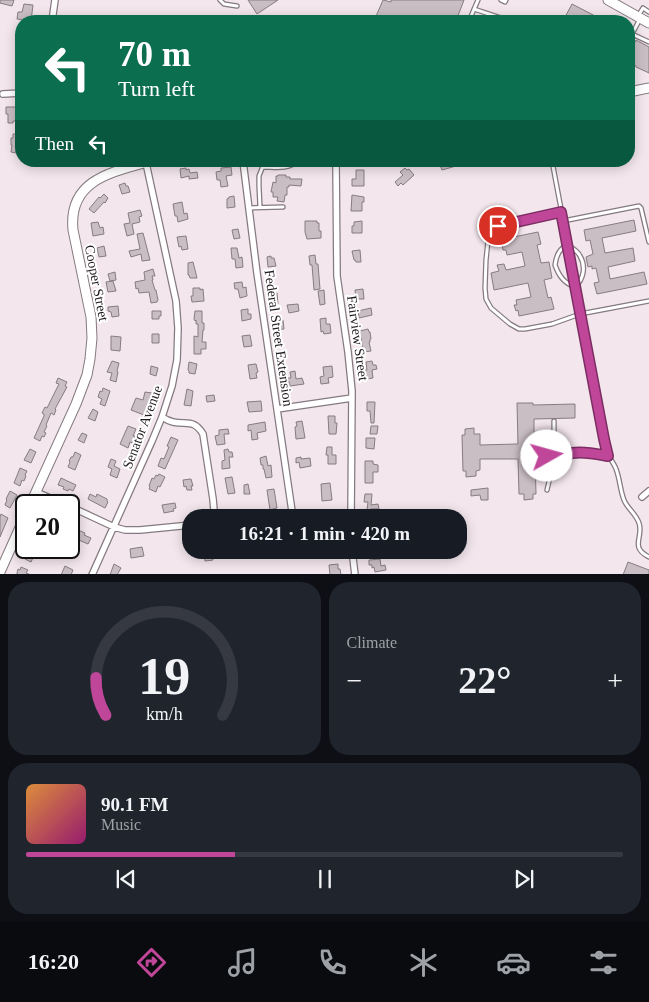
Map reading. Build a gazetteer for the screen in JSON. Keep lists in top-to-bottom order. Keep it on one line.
{"streets":{"street":["Cooper Street","Federal Street Extension","Fairview Street","Senator Avenue"]},"page":{"turn":["70 m","Turn left"],"then":"Then","limit":"20","trip":"16:21 · 1 min · 420 m","tile":"Climate","heat":["−","22°","+"],"song":["90.1 FM","Music"],"tabs":"16:20","gauge":["19","km/h"]}}
